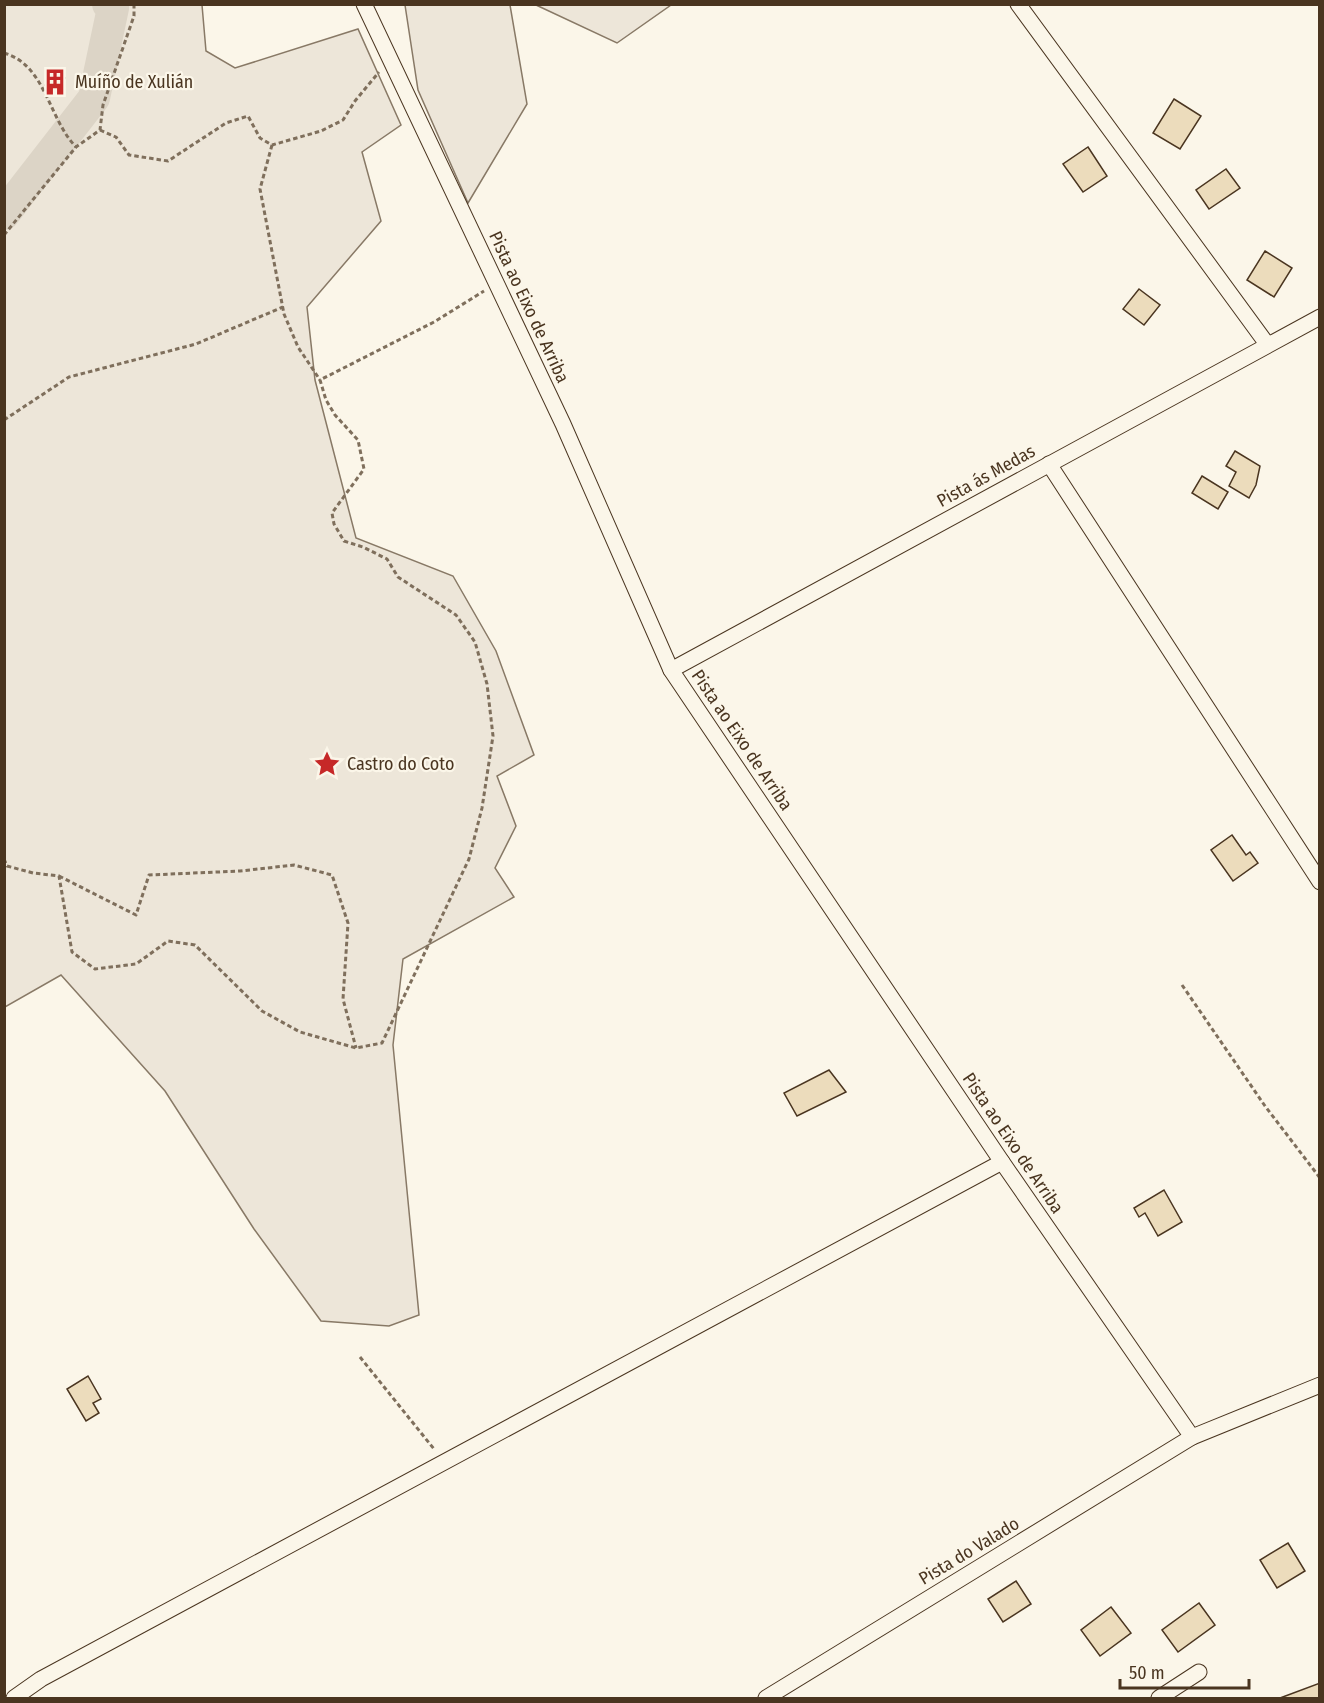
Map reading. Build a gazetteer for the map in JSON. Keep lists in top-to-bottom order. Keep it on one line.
{"streets":{"street":["Pista ao Eixo de Arriba","Pista ás Medas","Pista do Valado"]},"crossings":[["Pista ao Eixo de Arriba","Pista ás Medas"],["Pista ao Eixo de Arriba","Pista do Valado"]],"places":{"building":["Muíño de Xulián"],"place":["Castro do Coto"]},"scale_bar":"50 m"}
